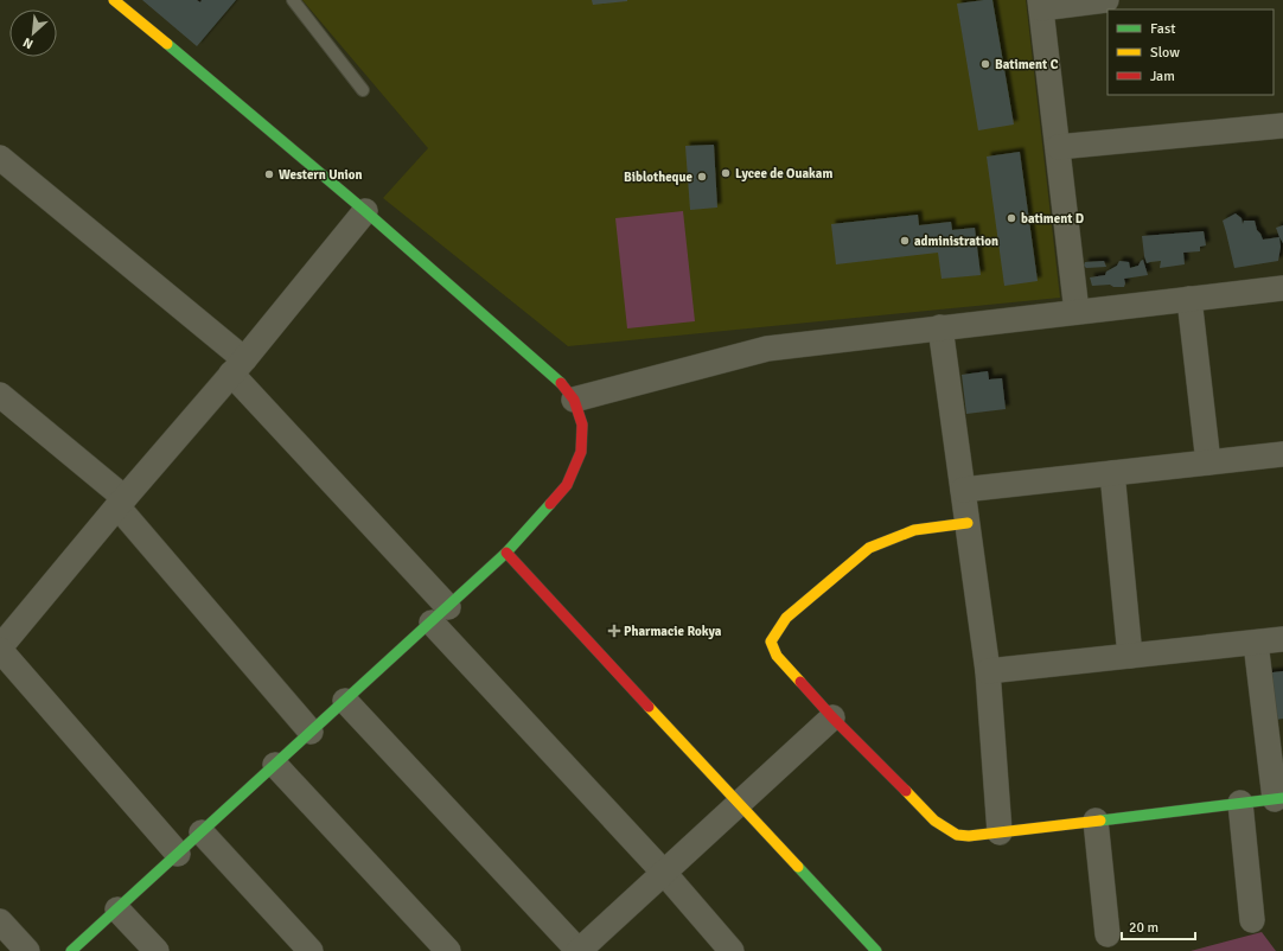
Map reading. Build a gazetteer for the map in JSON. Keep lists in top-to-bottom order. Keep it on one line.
{"places":{"other":["Batiment C","Lycee de Ouakam","Western Union","Biblotheque","batiment D","administration"],"health":["Pharmacie Rokya"]},"legend":["Fast","Slow","Jam"],"scale_bar":"20 m","north":"bottom left"}
